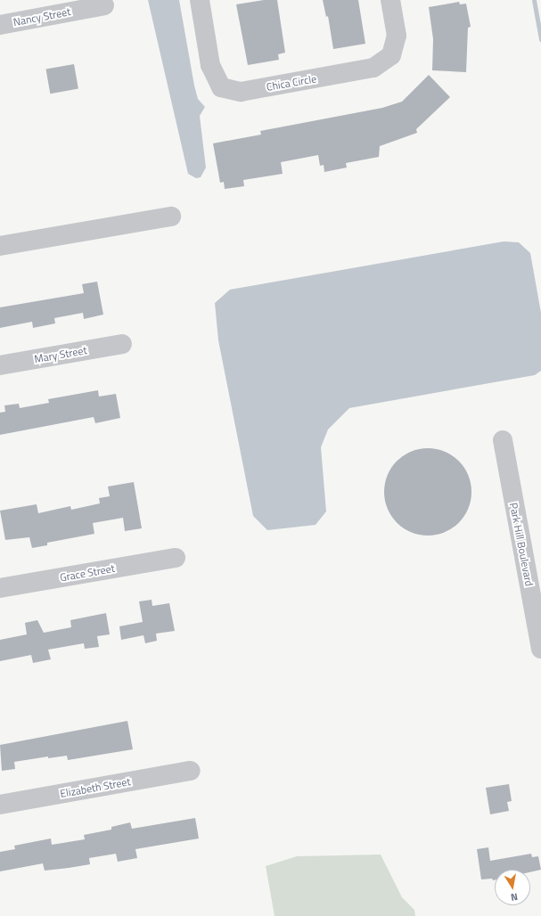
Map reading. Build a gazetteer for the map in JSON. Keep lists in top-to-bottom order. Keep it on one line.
{"streets":{"street":["Nancy Street","Chica Circle","Mary Street","Park Hill Boulevard","Grace Street","Elizabeth Street"]},"north":"bottom"}
